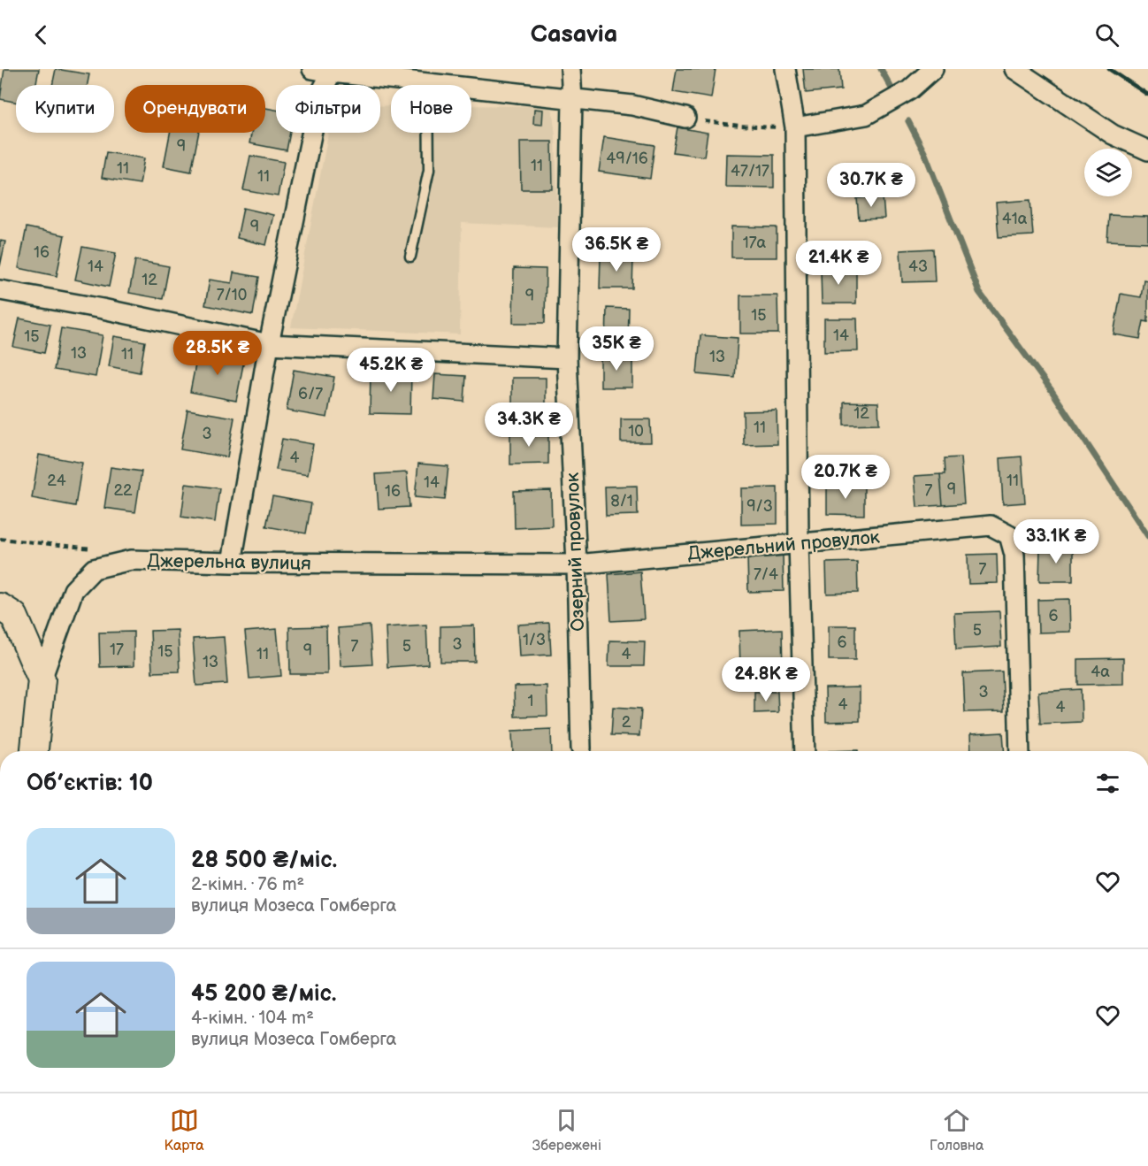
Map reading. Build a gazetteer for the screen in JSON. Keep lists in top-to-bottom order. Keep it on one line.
{"streets":{"street":["Джерельний провулок","Озерний провулок","Джерельна вулиця"]},"crossings":[["Джерельний провулок","Озерний провулок"],["Джерельний провулок","Джерельна вулиця"],["Озерний провулок","Джерельна вулиця"]],"house_numbers":["9","49/16","11","11","47/17","11","41а","9","17а","16","14","43","12","7/10","9","15","14","15","13","11","13","6/7","12","11","10","3","4","24","11","14","9","22","7","16","8/1","9/3","7","7/4","6","5","1/3","6","3","7","5","17","9","15","11","4","13","4а","3","1","4","4","2"],"page":{"header":"Casavia","chip":["Купити","Орендувати","Фільтри","Нове"],"price":["30.7K ₴","36.5K ₴","21.4K ₴","35K ₴","28.5K ₴","45.2K ₴","34.3K ₴","20.7K ₴","33.1K ₴","24.8K ₴"],"heading":"Об’єктів: 10","list":[{"name":"28 500 ₴/міс.","note":"2-кімн. · 76 m² · вулиця Мозеса Гомберга"},{"name":"45 200 ₴/міс.","note":"4-кімн. · 104 m² · вулиця Мозеса Гомберга"}],"tabs":["Карта","Збережені","Головна"]}}
